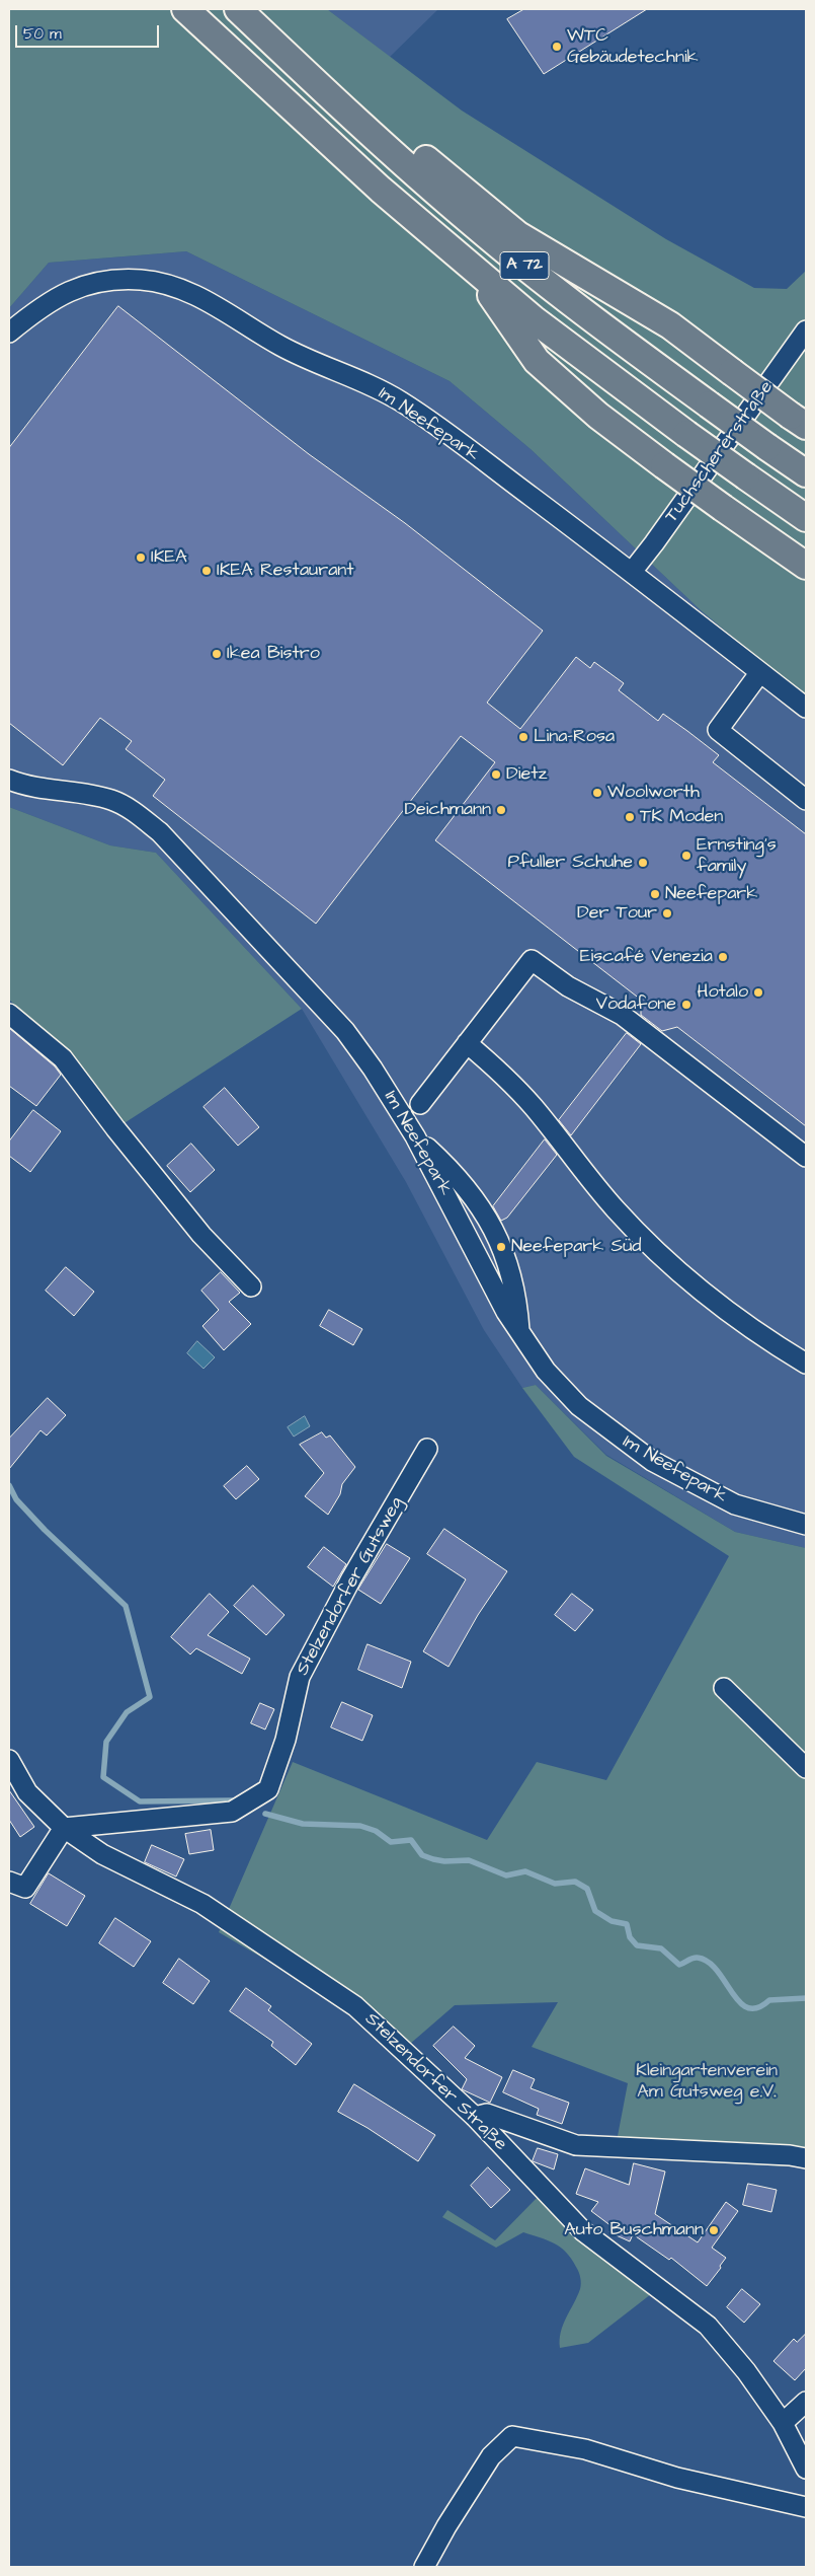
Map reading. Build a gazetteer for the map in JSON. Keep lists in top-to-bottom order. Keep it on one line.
{"streets":{"highway":["A 72"],"street":["Im Neefepark","Tuchschererstraße","Stelzendorfer Gutsweg","Stelzendorfer Straße"]},"crossings":[["Im Neefepark","Tuchschererstraße"],["Stelzendorfer Gutsweg","Stelzendorfer Straße"]],"parks":["Kleingartenverein Am Gutsweg e.V."],"places":["WTC Gebäudetechnik","IKEA","IKEA Restaurant","Ikea Bistro","Lina-Rosa","Dietz","Woolworth","Deichmann","TK Moden","Ernsting's family","Pfuller Schuhe","Neefepark","Der Tour","Eiscafé Venezia","Hotalo","Vodafone","Neefepark Süd","Auto Buschmann"],"scale_bar":"50 m"}
